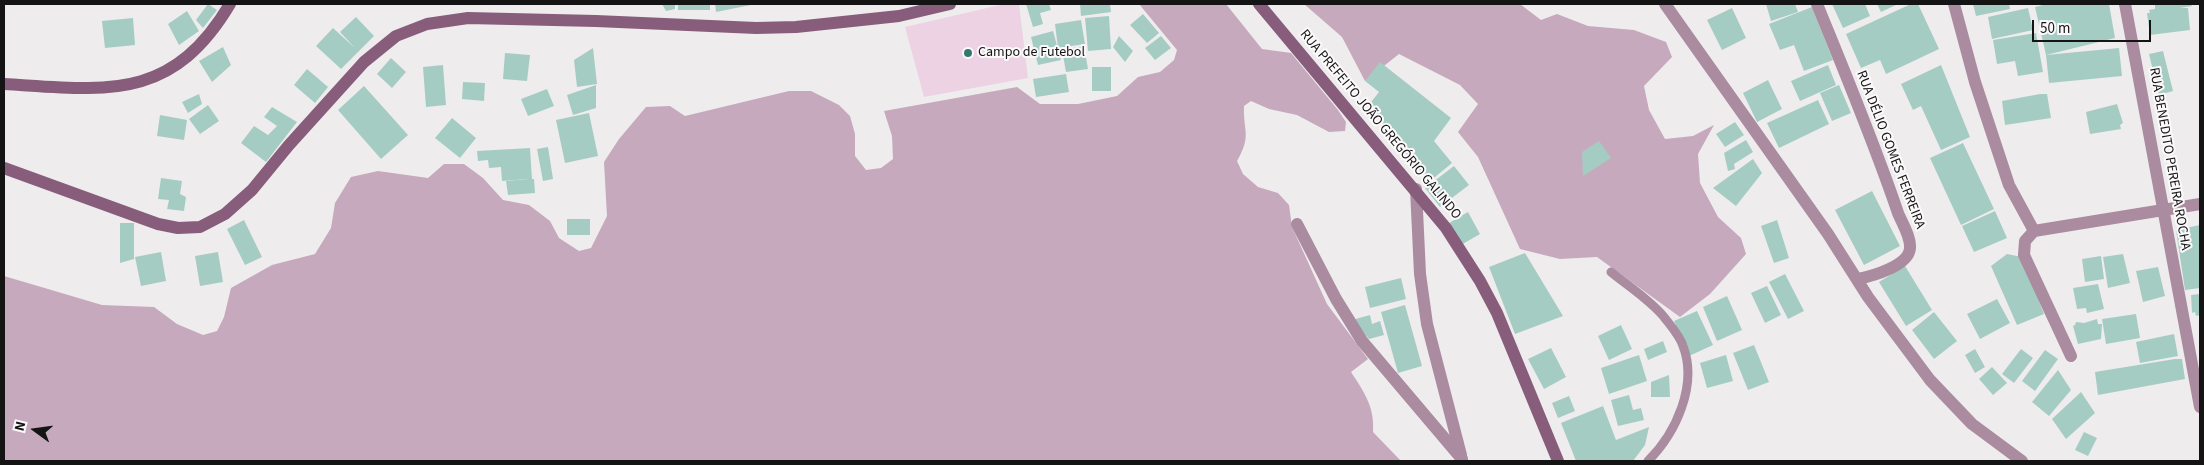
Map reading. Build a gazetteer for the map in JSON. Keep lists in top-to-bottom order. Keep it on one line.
{"streets":{"main road":["RUA PREFEITO JOÃO GREGÓRIO GALINDO"],"street":["RUA DÉLIO GOMES FERREIRA","RUA BENEDITO PEREIRA ROCHA"]},"places":["Campo de Futebol"],"scale_bar":"50 m","north":"left"}
